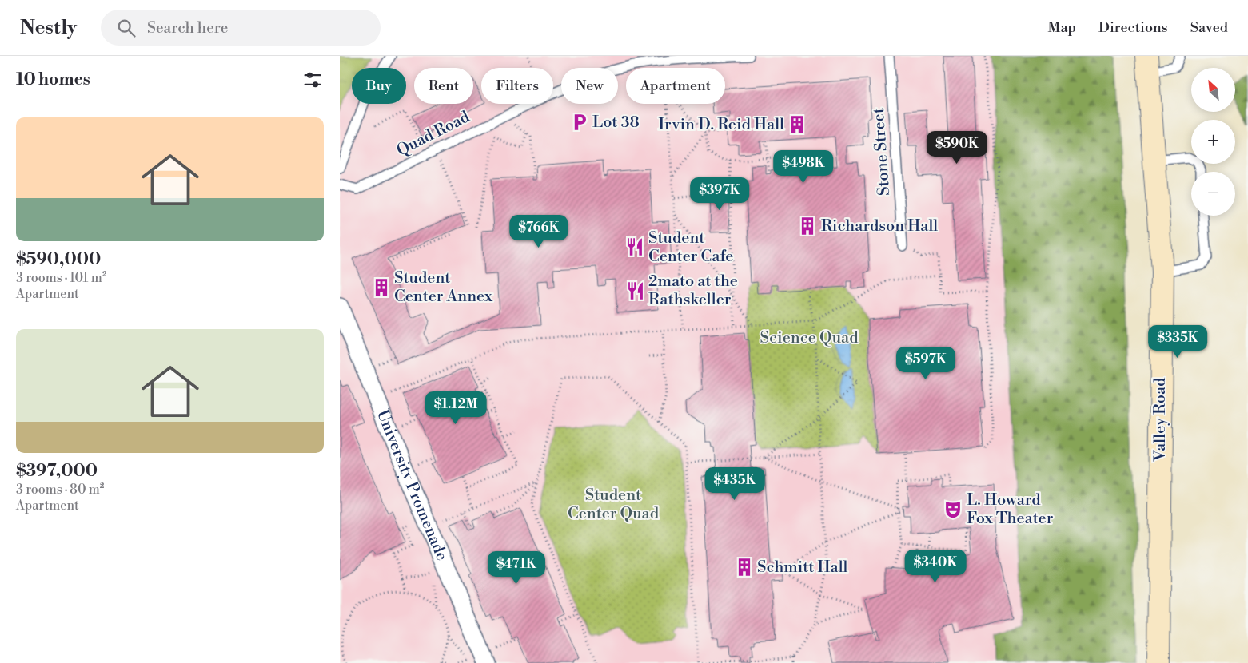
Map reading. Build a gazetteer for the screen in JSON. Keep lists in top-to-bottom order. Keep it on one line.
{"streets":{"main road":["Valley Road"],"street":["University Promenade"],"lane":["Quad Road","Stone Street"]},"parks":["Science Quad","Student Center Quad"],"places":{"parking":["Lot 38"],"building":["Irvin D. Reid Hall","Richardson Hall","Student Center Annex","Schmitt Hall"],"restaurant":["Student Center Cafe","2mato at the Rathskeller"],"theatre":["L. Howard Fox Theater"]},"north":"top left","page":{"header":"Nestly","search":"Search here","nav":["Map","Directions","Saved"],"heading":"10 homes","map_buttons":["+","−"],"chip":["Buy","Rent","Filters","New","Apartment"],"list":[{"name":"$590,000","note":"3 rooms · 101 m² · Apartment"},{"name":"$397,000","note":"3 rooms · 80 m² · Apartment"}],"price":["$590K","$498K","$397K","$766K","$335K","$597K","$1.12M","$435K","$340K","$471K"]}}
